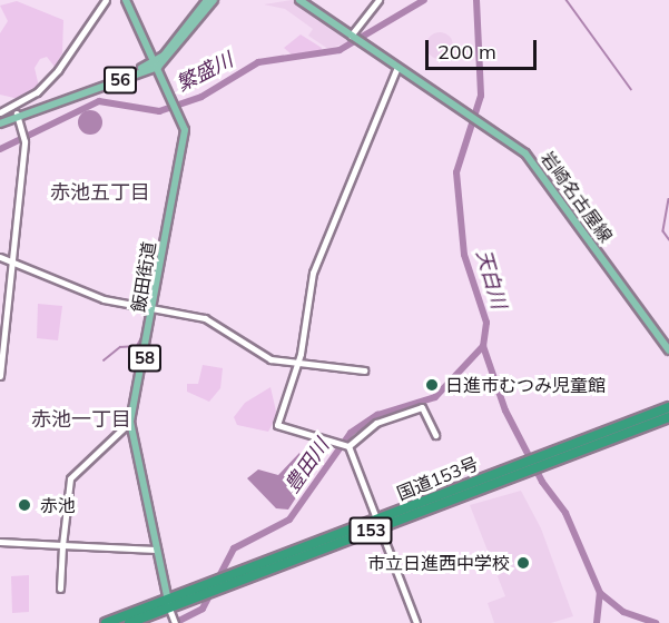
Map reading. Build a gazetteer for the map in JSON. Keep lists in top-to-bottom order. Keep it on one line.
{"streets":{"highway":["国道153号","153"],"main road":["56","岩崎名古屋線","飯田街道","58"]},"crossings":[["56","飯田街道"],["飯田街道","国道153号"]],"districts":["赤池五丁目","赤池一丁目"],"water":["繁盛川","天白川","豊田川"],"places":["日進市むつみ児童館","赤池","市立日進西中学校"],"scale_bar":"200 m"}
